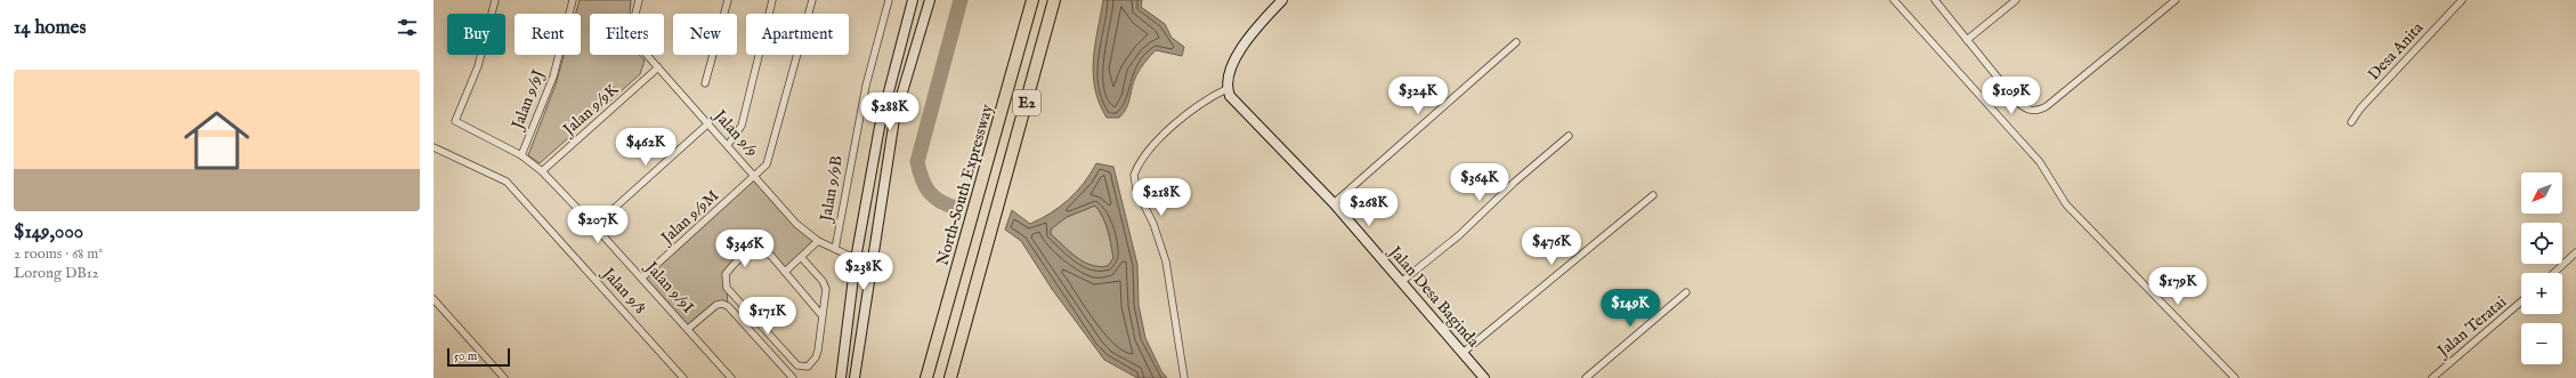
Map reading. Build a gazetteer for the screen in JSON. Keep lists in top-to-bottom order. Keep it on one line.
{"streets":{"highway":["E2","North–South Expressway"],"street":["Desa Anita","Jalan 9/9J","Jalan 9/9K","Jalan 9/9","Jalan 9/9B","Jalan 9/9M","Jalan 9/9I","Jalan 9/8","Jalan Desa Baginda","Jalan Teratai"]},"crossings":[["Jalan 9/9J","Jalan 9/9I"],["Jalan 9/9K","Jalan 9/9"],["Jalan 9/9K","Jalan 9/9I"],["Jalan 9/9","Jalan 9/9B"],["Jalan 9/9","Jalan 9/9M"],["Jalan 9/9M","Jalan 9/9I"]],"scale_bar":"50 m","north":"bottom left","page":{"heading":"14 homes","chip":["Buy","Rent","Filters","New","Apartment"],"list":[{"name":"$149,000","note":"2 rooms · 68 m² · Lorong DB12"}],"price":["$324K","$109K","$288K","$462K","$364K","$218K","$268K","$207K","$476K","$346K","$238K","$179K","$149K","$171K"],"map_buttons":["+","−"],"scale":"50 m"}}
